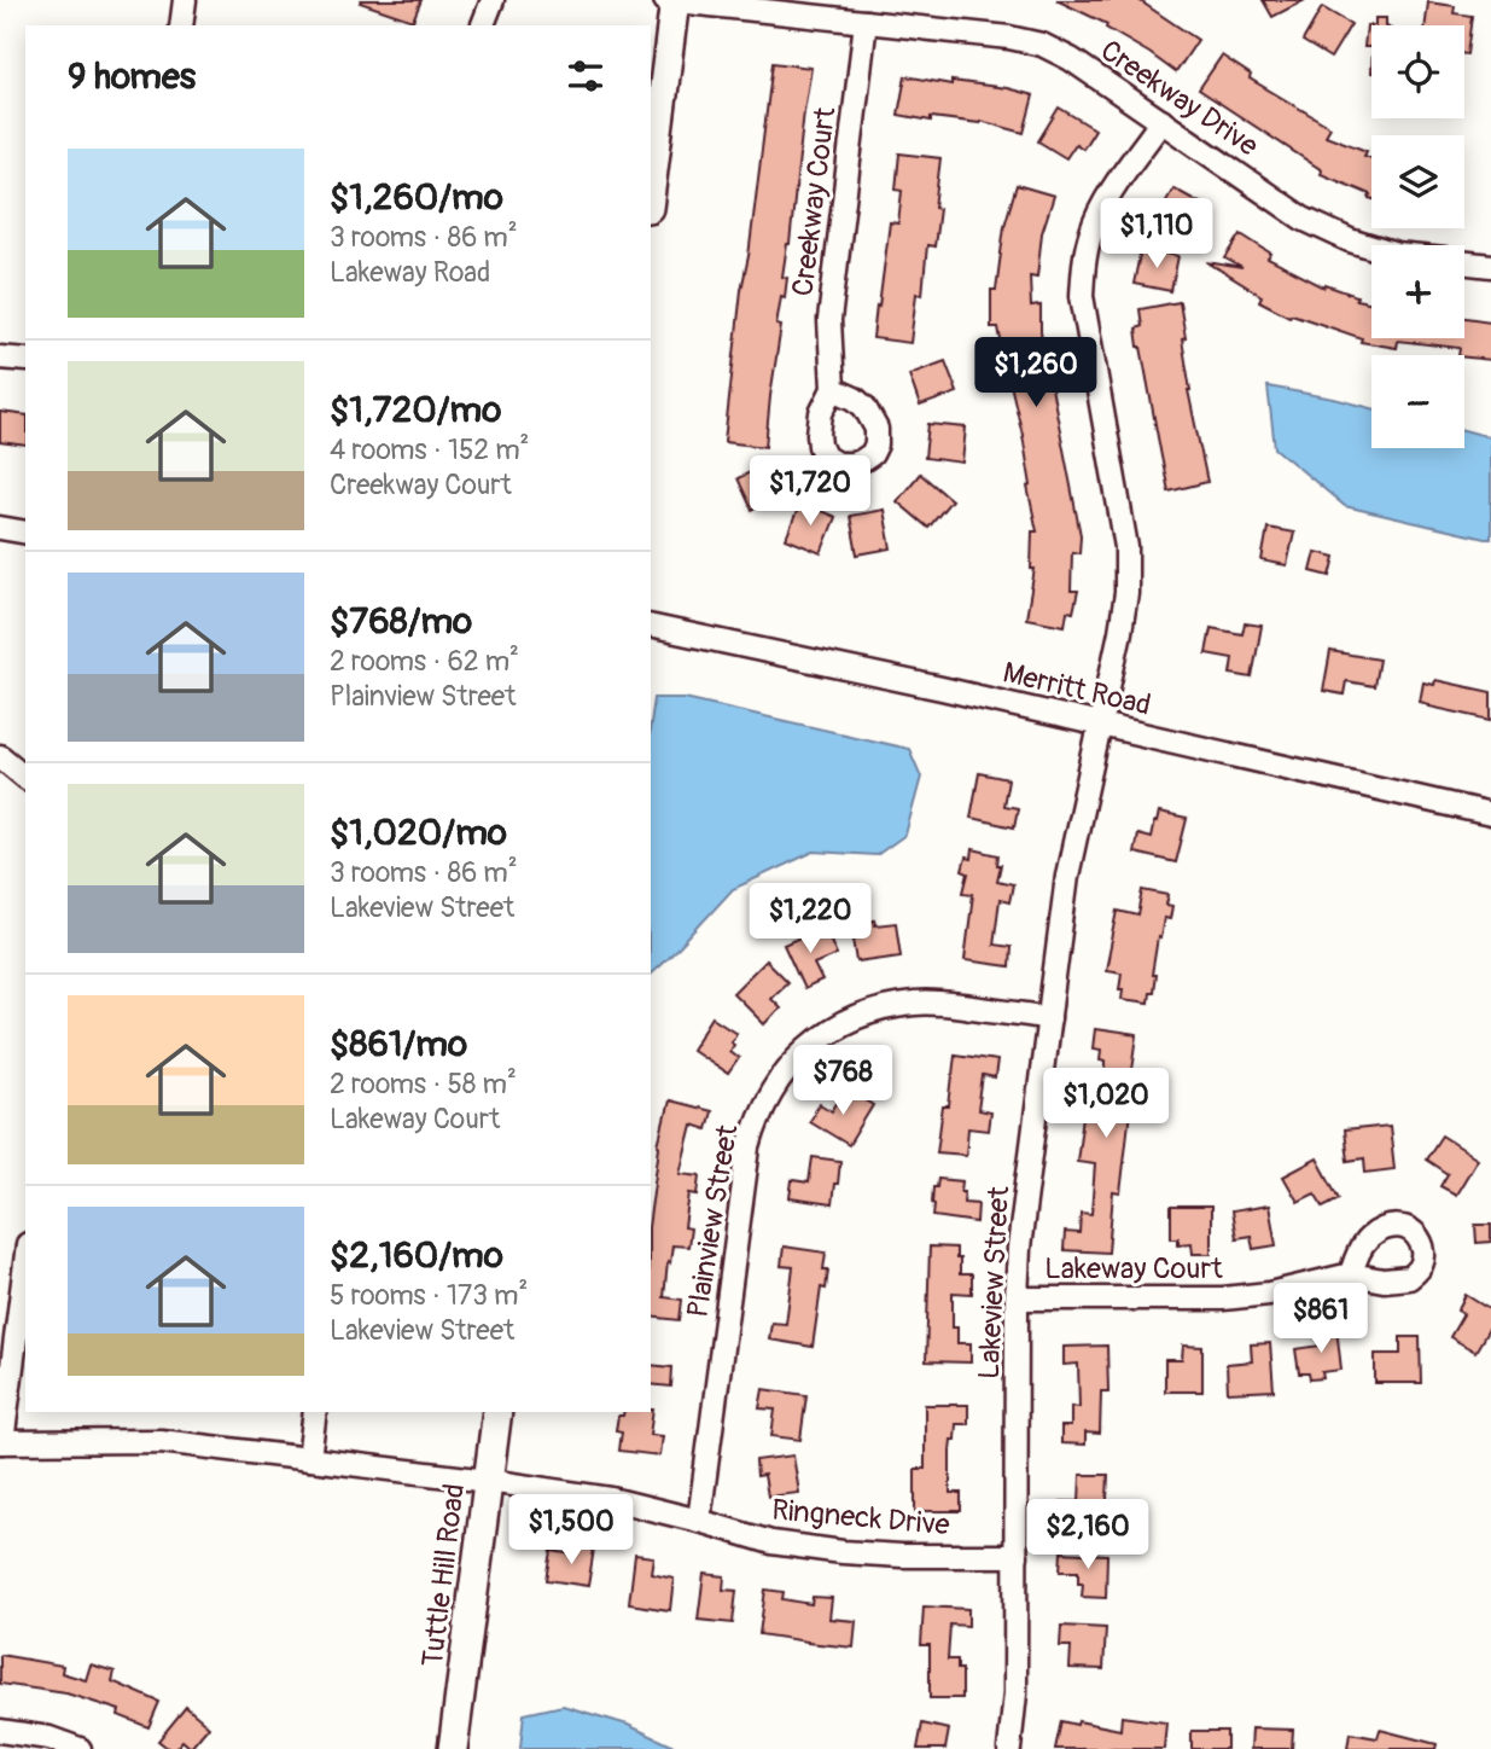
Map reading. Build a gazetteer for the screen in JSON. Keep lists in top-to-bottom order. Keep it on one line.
{"streets":{"main road":["Tuttle Hill Road"],"street":["Creekway Drive","Creekway Court","Merritt Road","Plainview Street","Lakeway Court","Lakeview Street","Ringneck Drive"]},"crossings":[["Creekway Drive","Creekway Court"],["Creekway Drive","Lakeview Street"],["Merritt Road","Lakeview Street"],["Plainview Street","Lakeview Street"],["Plainview Street","Ringneck Drive"],["Lakeway Court","Lakeview Street"],["Lakeview Street","Ringneck Drive"],["Ringneck Drive","Tuttle Hill Road"]],"page":{"map_buttons":["+","−"],"heading":"9 homes","list":[{"name":"$1,260/mo","note":"3 rooms · 86 m² · Lakeway Road"},{"name":"$1,720/mo","note":"4 rooms · 152 m² · Creekway Court"},{"name":"$768/mo","note":"2 rooms · 62 m² · Plainview Street"},{"name":"$1,020/mo","note":"3 rooms · 86 m² · Lakeview Street"},{"name":"$861/mo","note":"2 rooms · 58 m² · Lakeway Court"},{"name":"$2,160/mo","note":"5 rooms · 173 m² · Lakeview Street"}],"price":["$1,110","$1,260","$1,720","$1,220","$768","$1,020","$861","$1,500","$2,160"]}}
